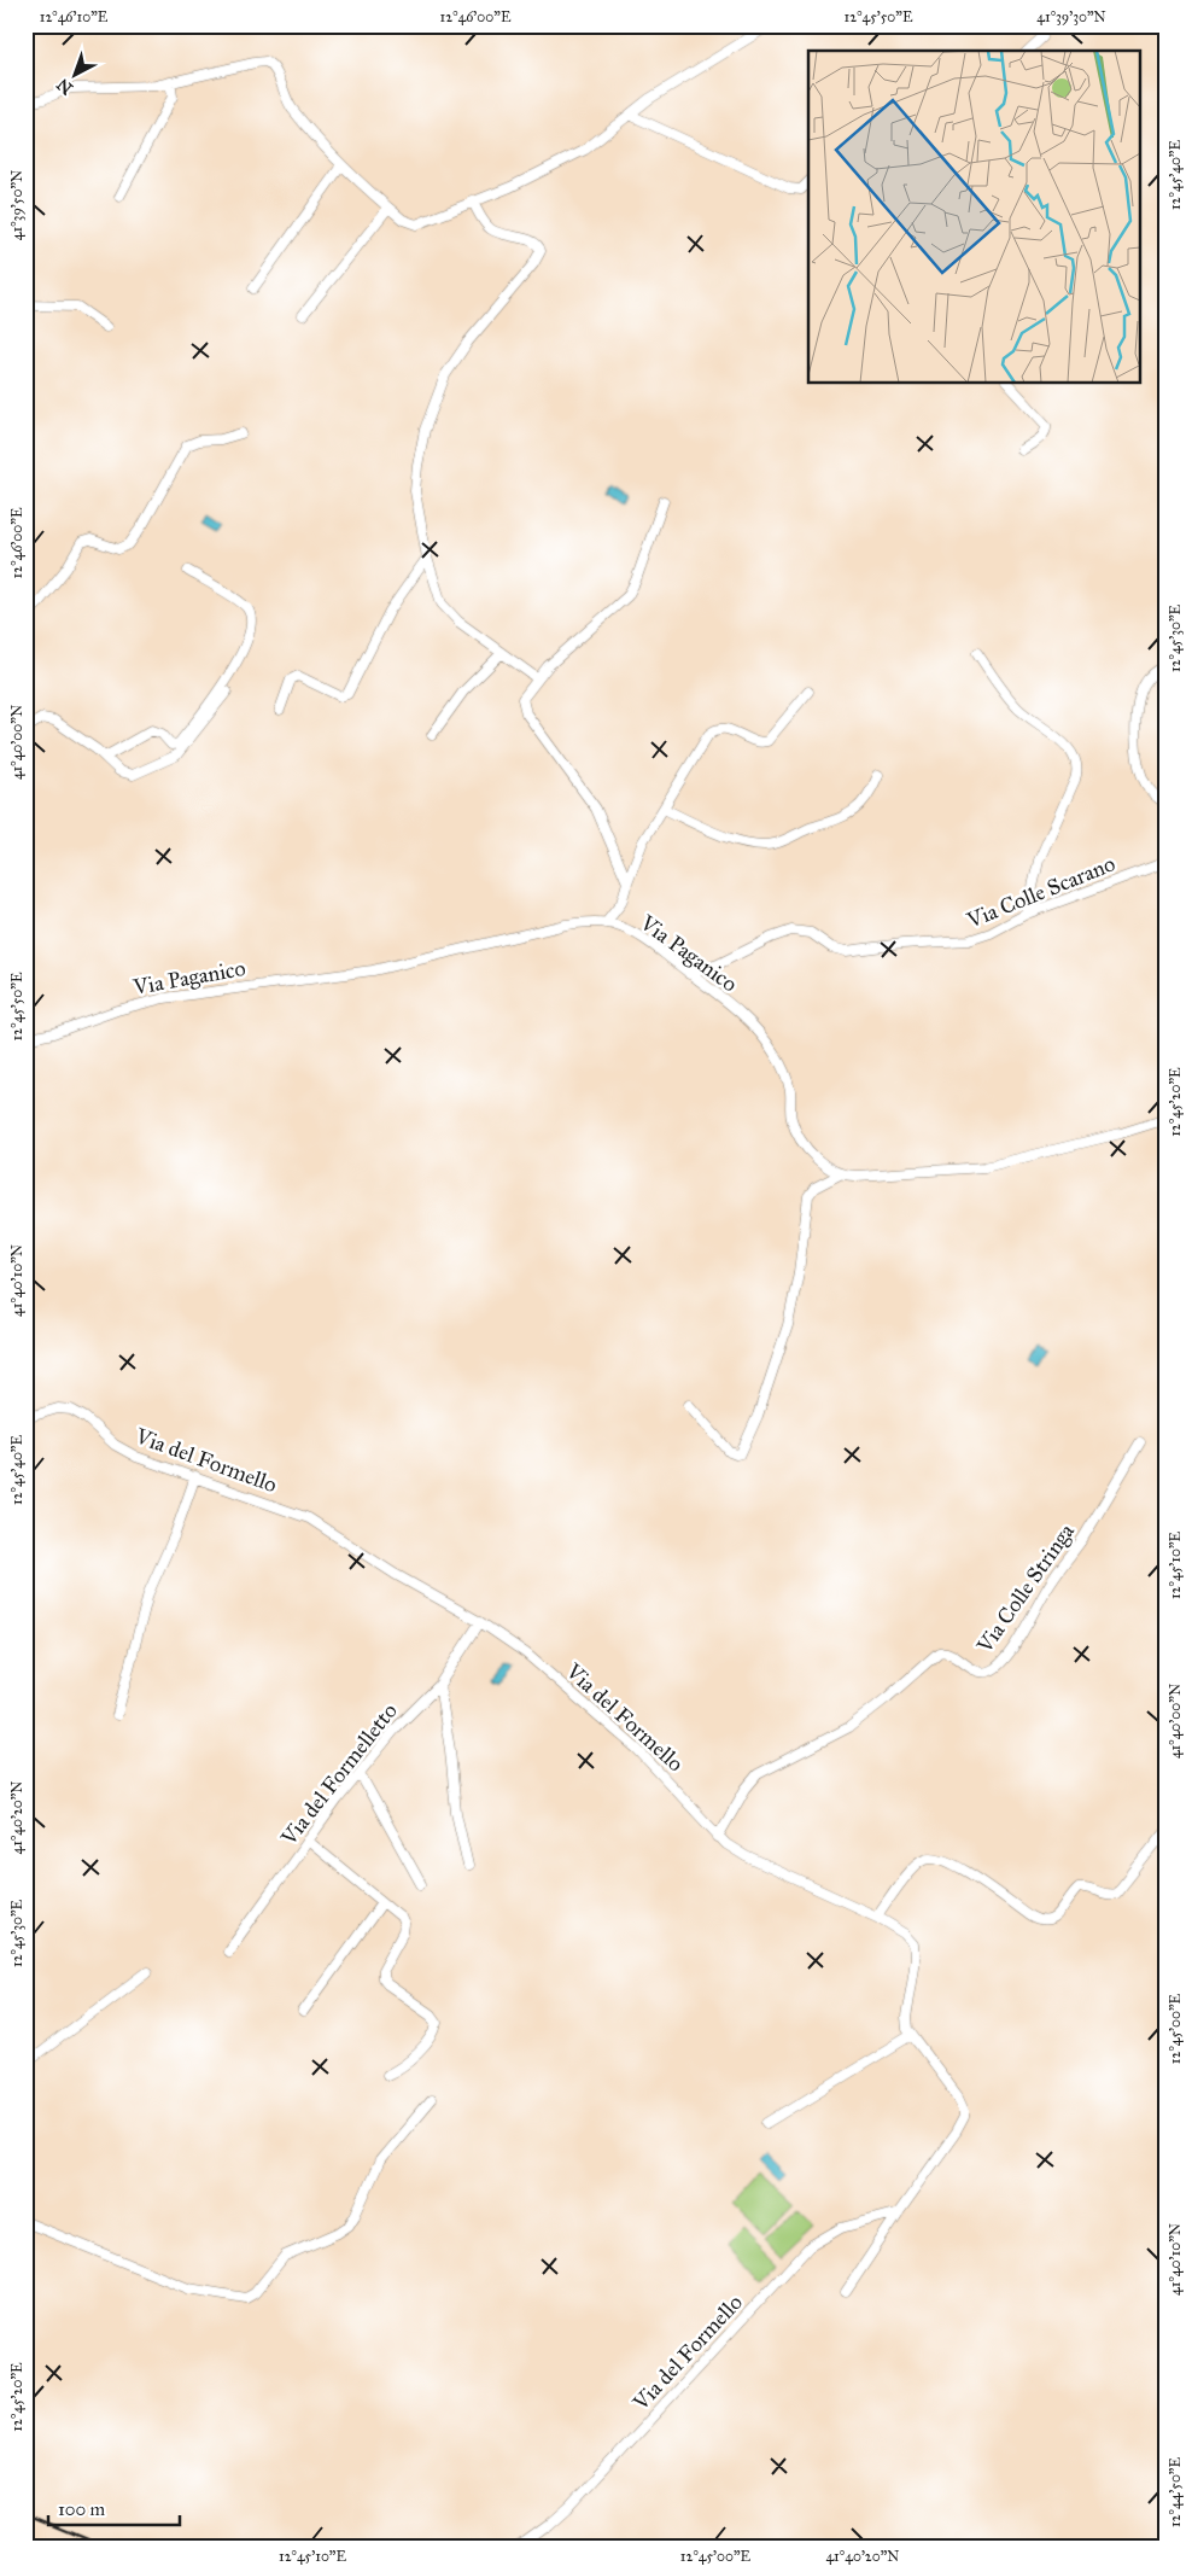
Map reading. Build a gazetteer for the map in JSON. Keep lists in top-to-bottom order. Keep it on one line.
{"streets":{"street":["Via Colle Scarano","Via Paganico","Via del Formello","Via Colle Stringa","Via del Formelletto"]},"crossings":[["Via Colle Scarano","Via Paganico"],["Via del Formello","Via Colle Stringa"],["Via del Formello","Via del Formelletto"]],"scale_bar":"100 m","north":"bottom left","coordinates":["12°46'10\"E","12°46'00\"E","12°45'50\"E","41°39'30\"N","12°45'40\"E","41°39'50\"N","12°45'30\"E","41°40'00\"N","12°45'20\"E","41°40'10\"N","12°45'10\"E","41°40'20\"N","12°45'00\"E","12°44'50\"E"]}
